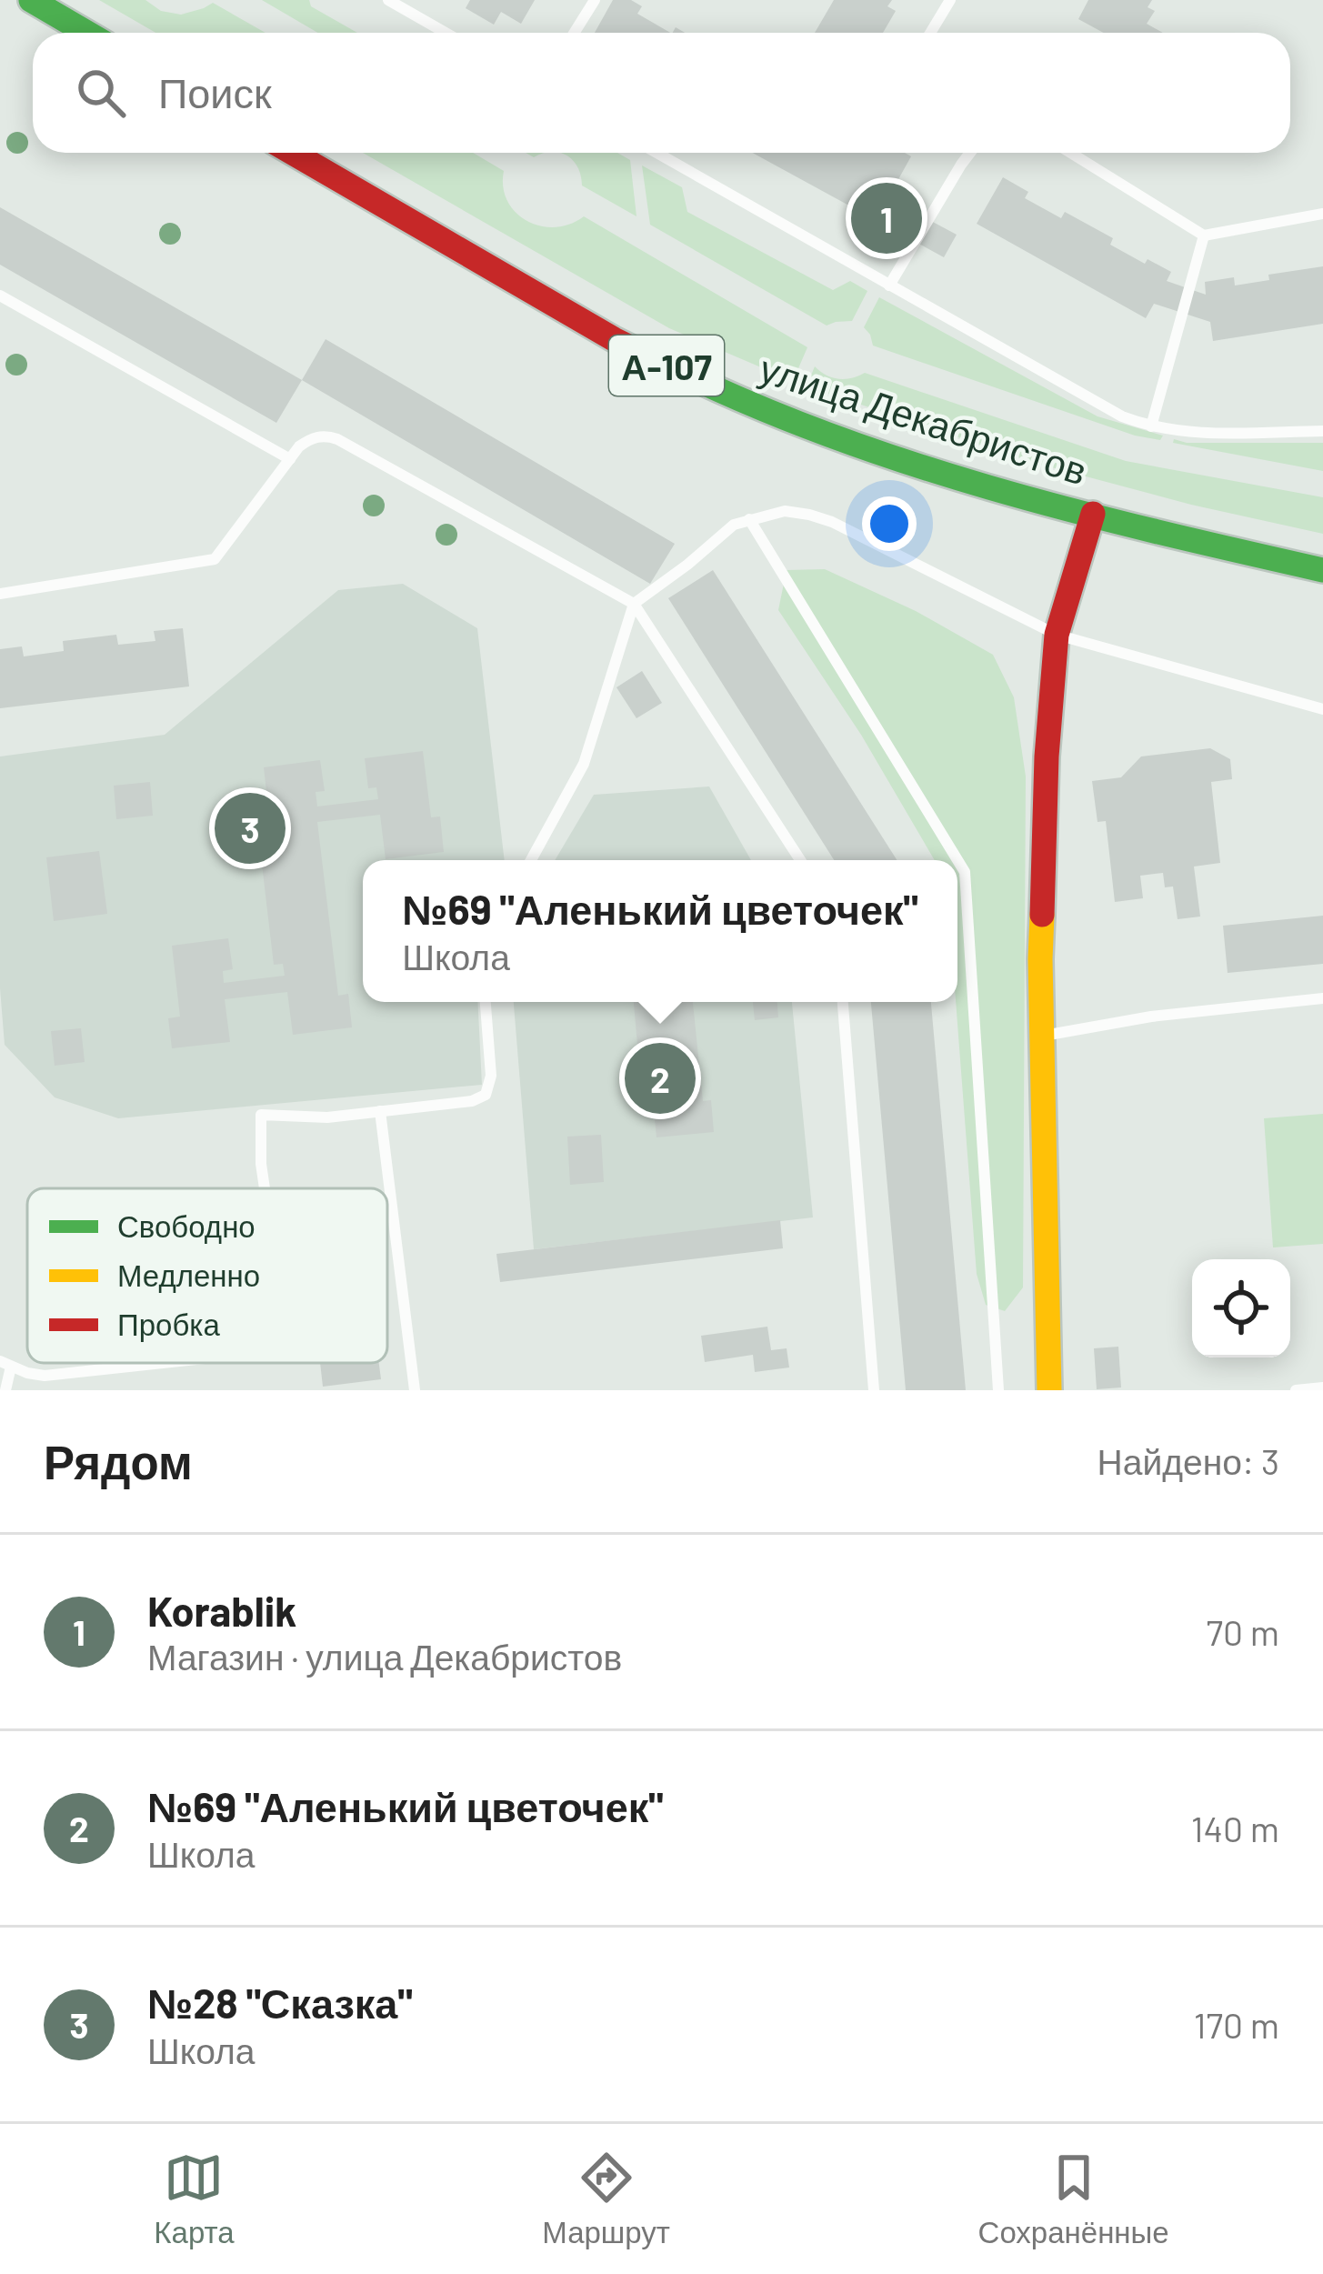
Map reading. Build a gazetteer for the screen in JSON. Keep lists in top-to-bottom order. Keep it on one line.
{"streets":{"main road":["А-107","улица Декабристов"]},"legend":["Свободно","Медленно","Пробка"],"page":{"search":"Поиск","pins":["1","3","2"],"popup":["№69 \"Аленький цветочек\"","Школа"],"heading":["Рядом","Найдено: 3"],"list":[{"mark":"1","name":"Korablik","note":"Магазин · улица Декабристов","value":"70 m"},{"mark":"2","name":"№69 \"Аленький цветочек\"","note":"Школа","value":"140 m"},{"mark":"3","name":"№28 \"Сказка\"","note":"Школа","value":"170 m"}],"nav":["Карта","Маршрут","Сохранённые"]}}
